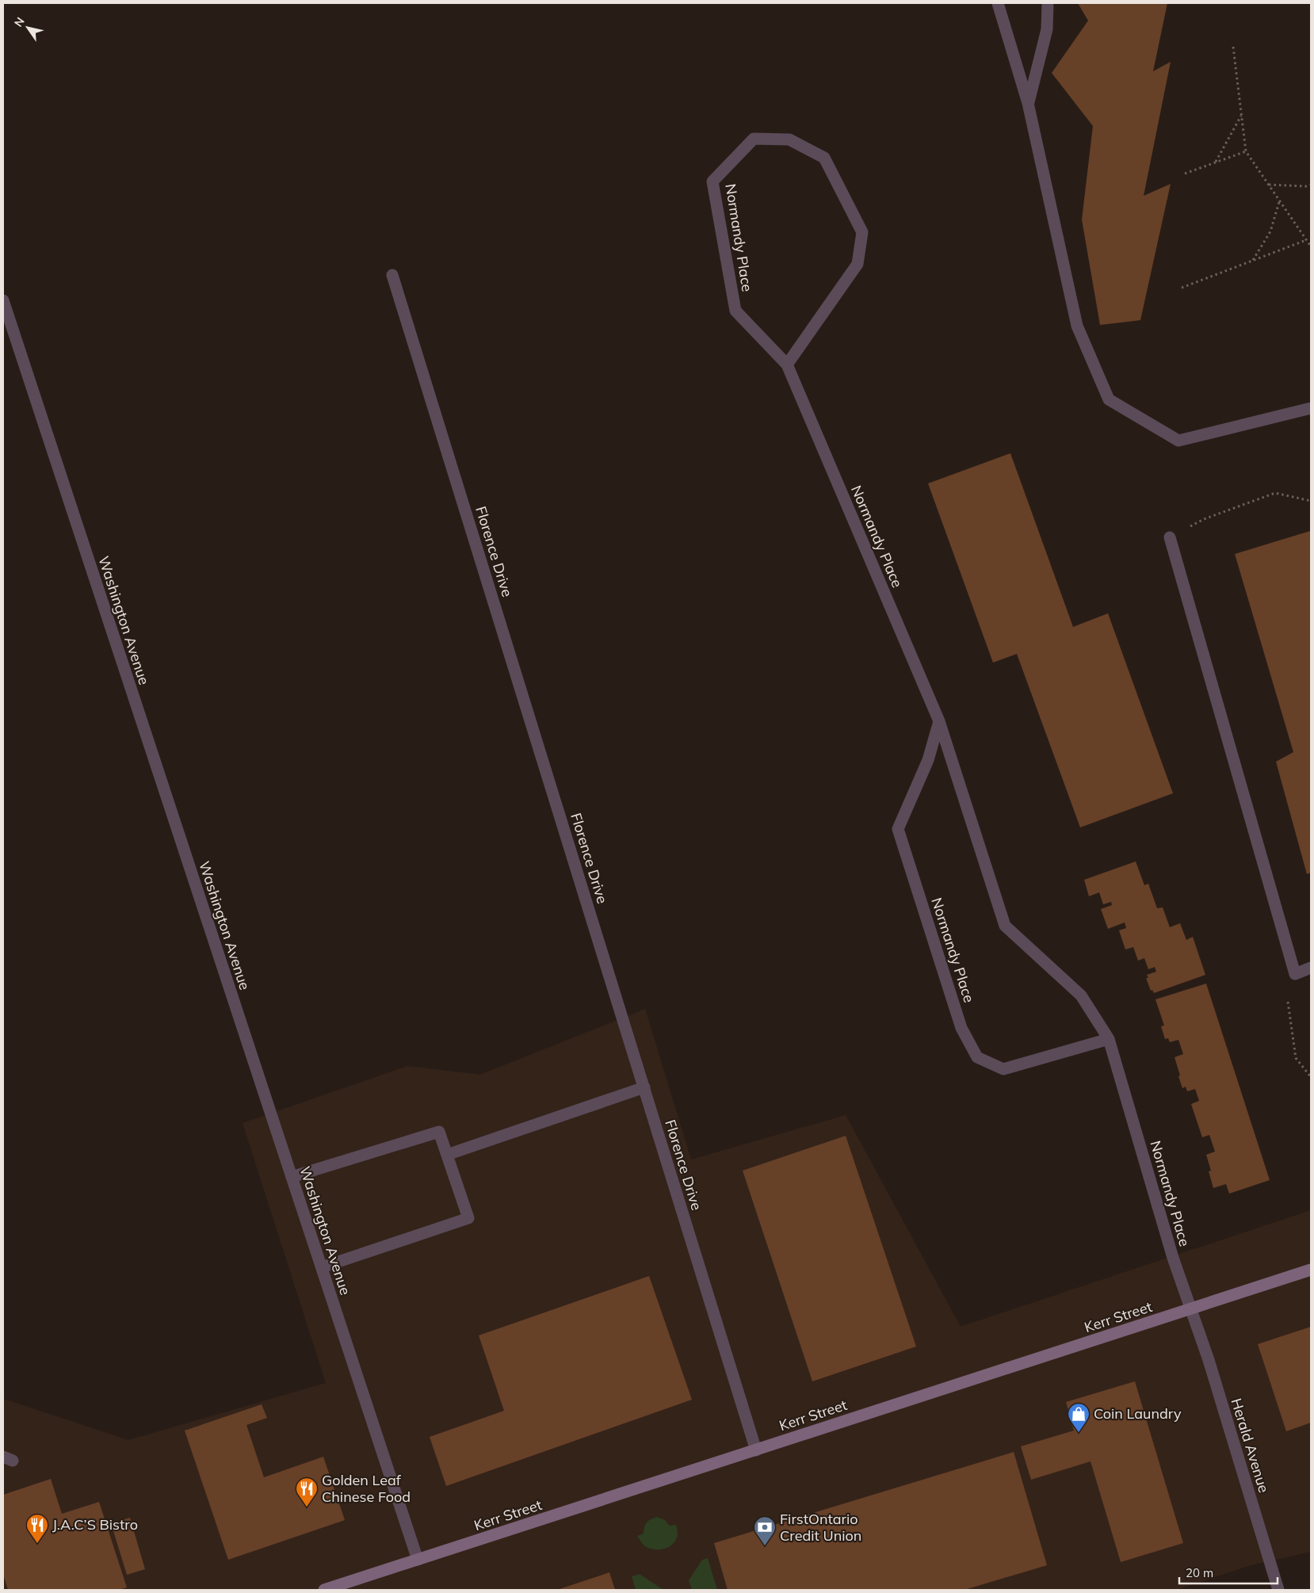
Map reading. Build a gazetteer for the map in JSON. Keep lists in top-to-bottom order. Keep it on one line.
{"streets":{"main road":["Kerr Street"],"street":["Normandy Place","Florence Drive","Washington Avenue","Herald Avenue"]},"crossings":[["Normandy Place","Kerr Street"],["Normandy Place","Herald Avenue"],["Florence Drive","Kerr Street"],["Washington Avenue","Kerr Street"],["Kerr Street","Herald Avenue"]],"places":{"shop":["Coin Laundry"],"restaurant":["Golden Leaf Chinese Food","J.A.C’S Bistro"],"bank":["FirstOntario Credit Union"]},"scale_bar":"20 m","north":"top left"}
